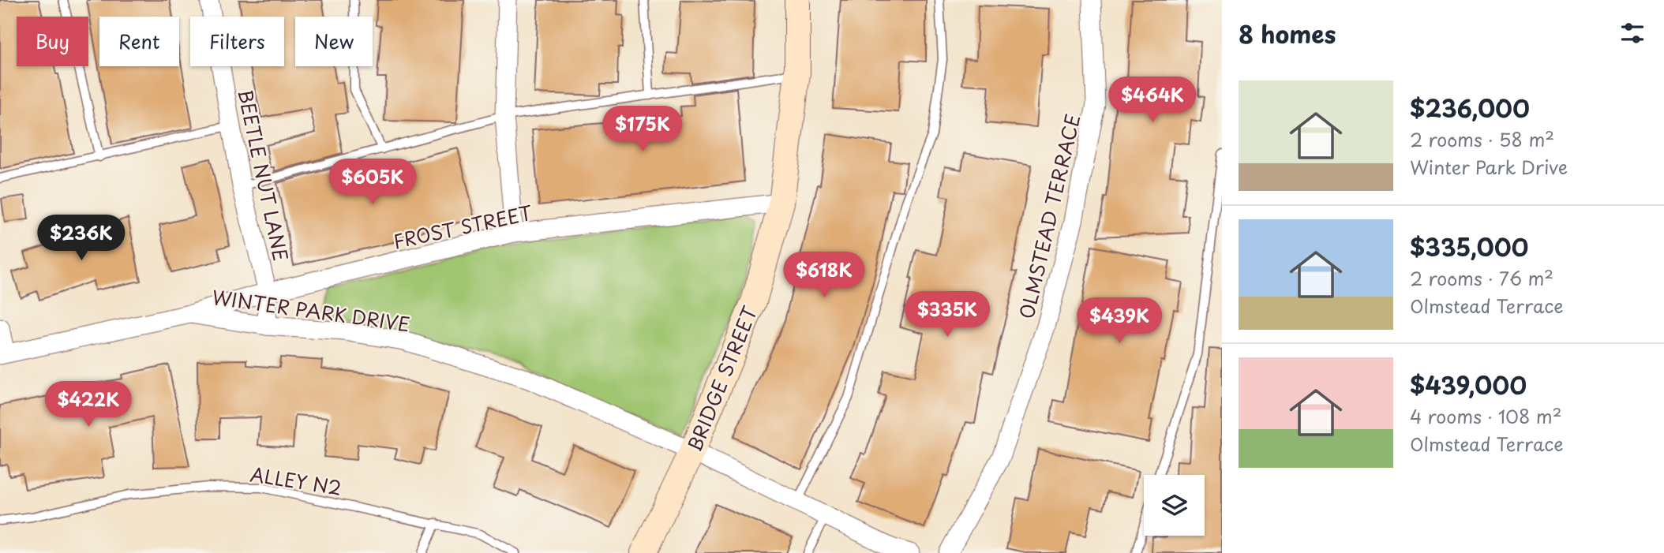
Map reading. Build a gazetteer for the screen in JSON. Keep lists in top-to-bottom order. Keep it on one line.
{"streets":{"street":["BEETLE NUT LANE","OLMSTEAD TERRACE","FROST STREET","WINTER PARK DRIVE","BRIDGE STREET"],"lane":["ALLEY N2"]},"crossings":[["BEETLE NUT LANE","FROST STREET"],["BEETLE NUT LANE","WINTER PARK DRIVE"],["FROST STREET","WINTER PARK DRIVE"],["FROST STREET","BRIDGE STREET"],["WINTER PARK DRIVE","BRIDGE STREET"]],"page":{"heading":"8 homes","chip":["Buy","Rent","Filters","New"],"list":[{"name":"$236,000","note":"2 rooms · 58 m² · Winter Park Drive"},{"name":"$335,000","note":"2 rooms · 76 m² · Olmstead Terrace"},{"name":"$439,000","note":"4 rooms · 108 m² · Olmstead Terrace"}],"price":["$464K","$175K","$605K","$236K","$618K","$335K","$439K","$422K"]}}
